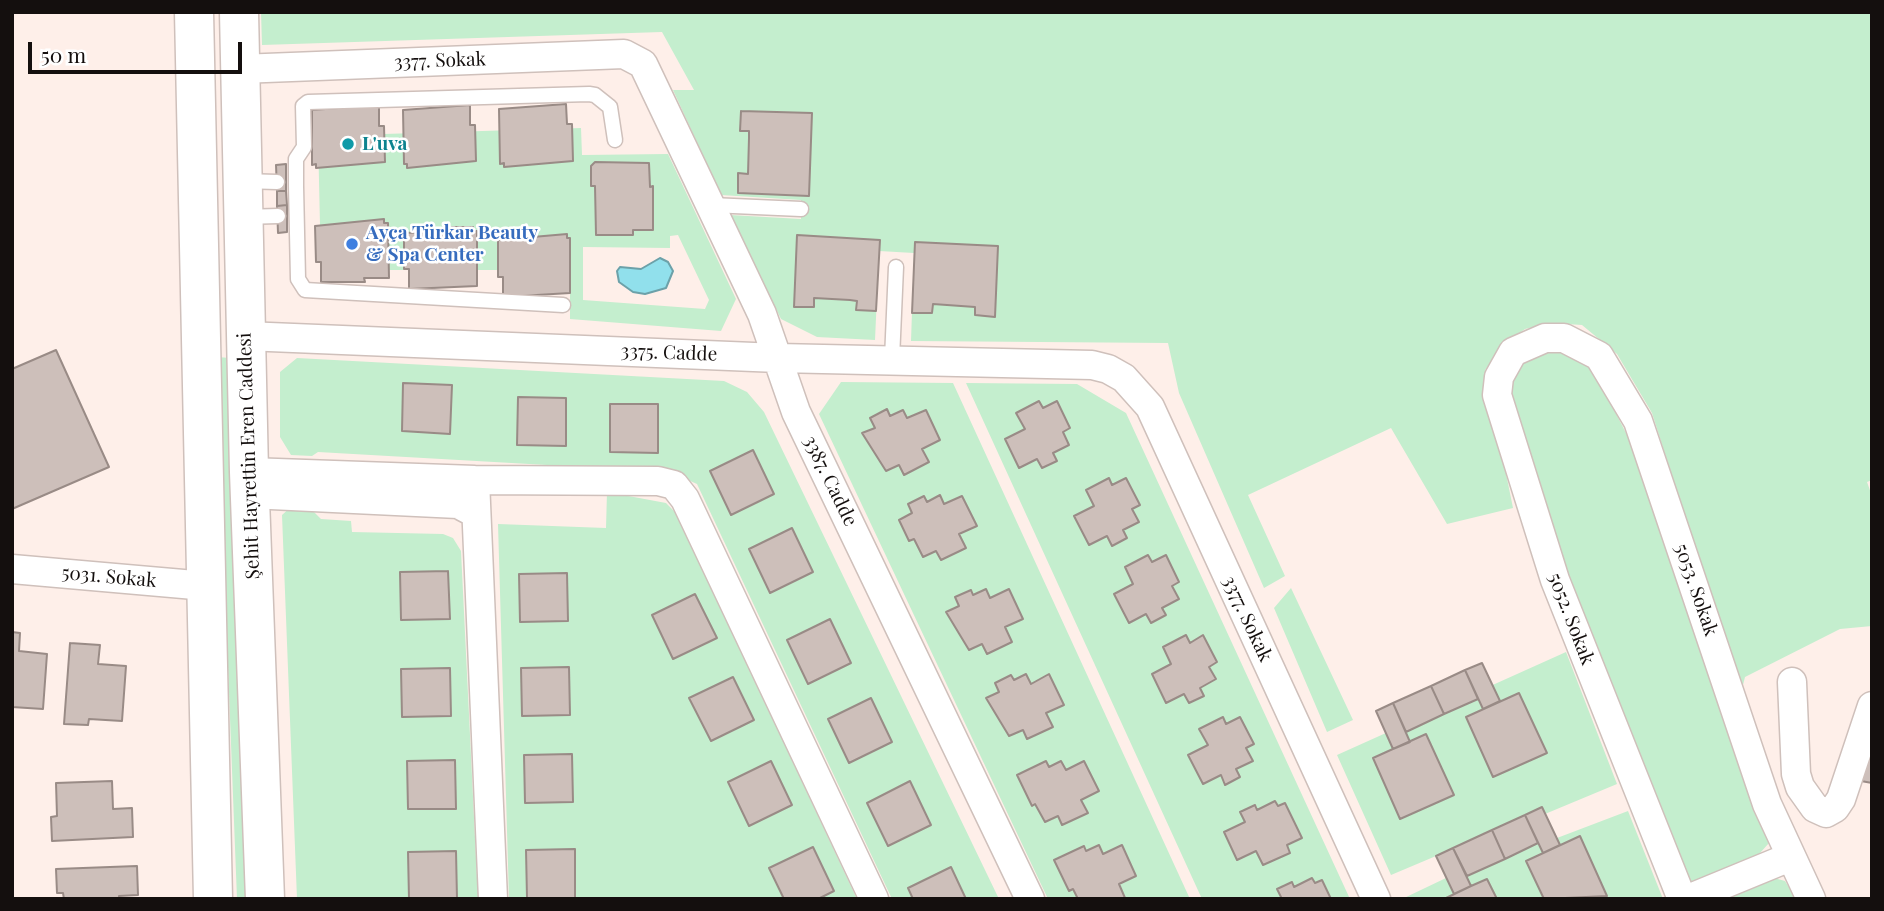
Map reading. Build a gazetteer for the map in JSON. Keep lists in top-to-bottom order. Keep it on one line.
{"streets":{"main road":["Şehit Hayrettin Eren Caddesi"],"street":["3377. Sokak","3375. Cadde","3387. Cadde","5031. Sokak","5053. Sokak","5052. Sokak"]},"crossings":[["3377. Sokak","3375. Cadde"],["3377. Sokak","Şehit Hayrettin Eren Caddesi"],["3377. Sokak","3387. Cadde"],["3375. Cadde","Şehit Hayrettin Eren Caddesi"],["3375. Cadde","3387. Cadde"],["5053. Sokak","5052. Sokak"]],"places":["L'uva","Ayça Türkar Beauty & Spa Center"],"scale_bar":"50 m"}
